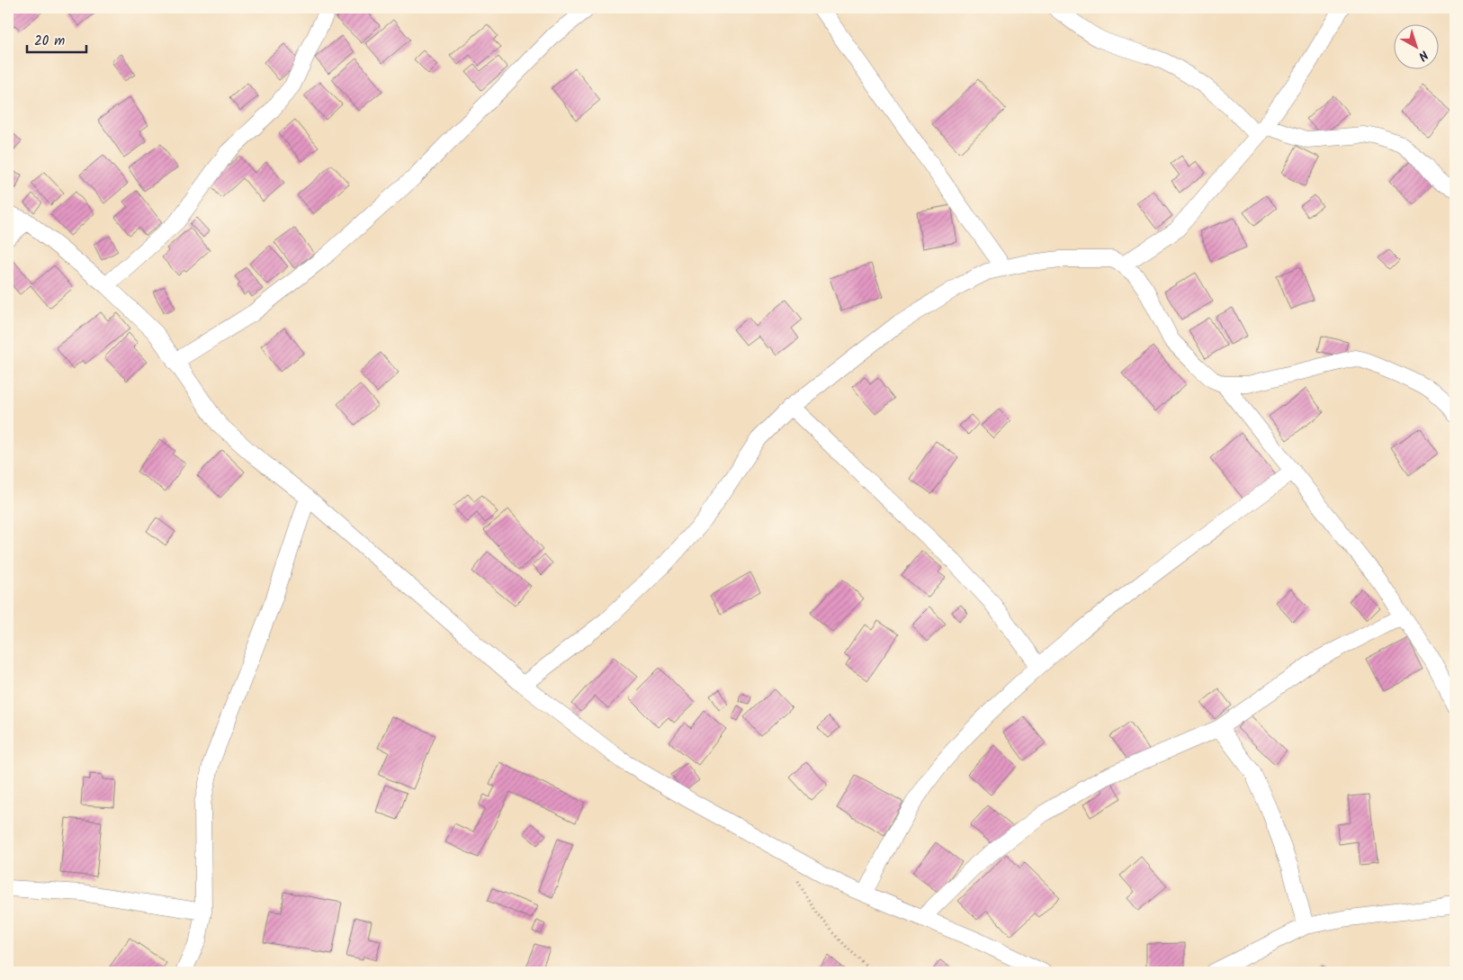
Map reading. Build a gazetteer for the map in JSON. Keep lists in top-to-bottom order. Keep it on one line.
{"scale_bar":"20 m","north":"bottom right"}
